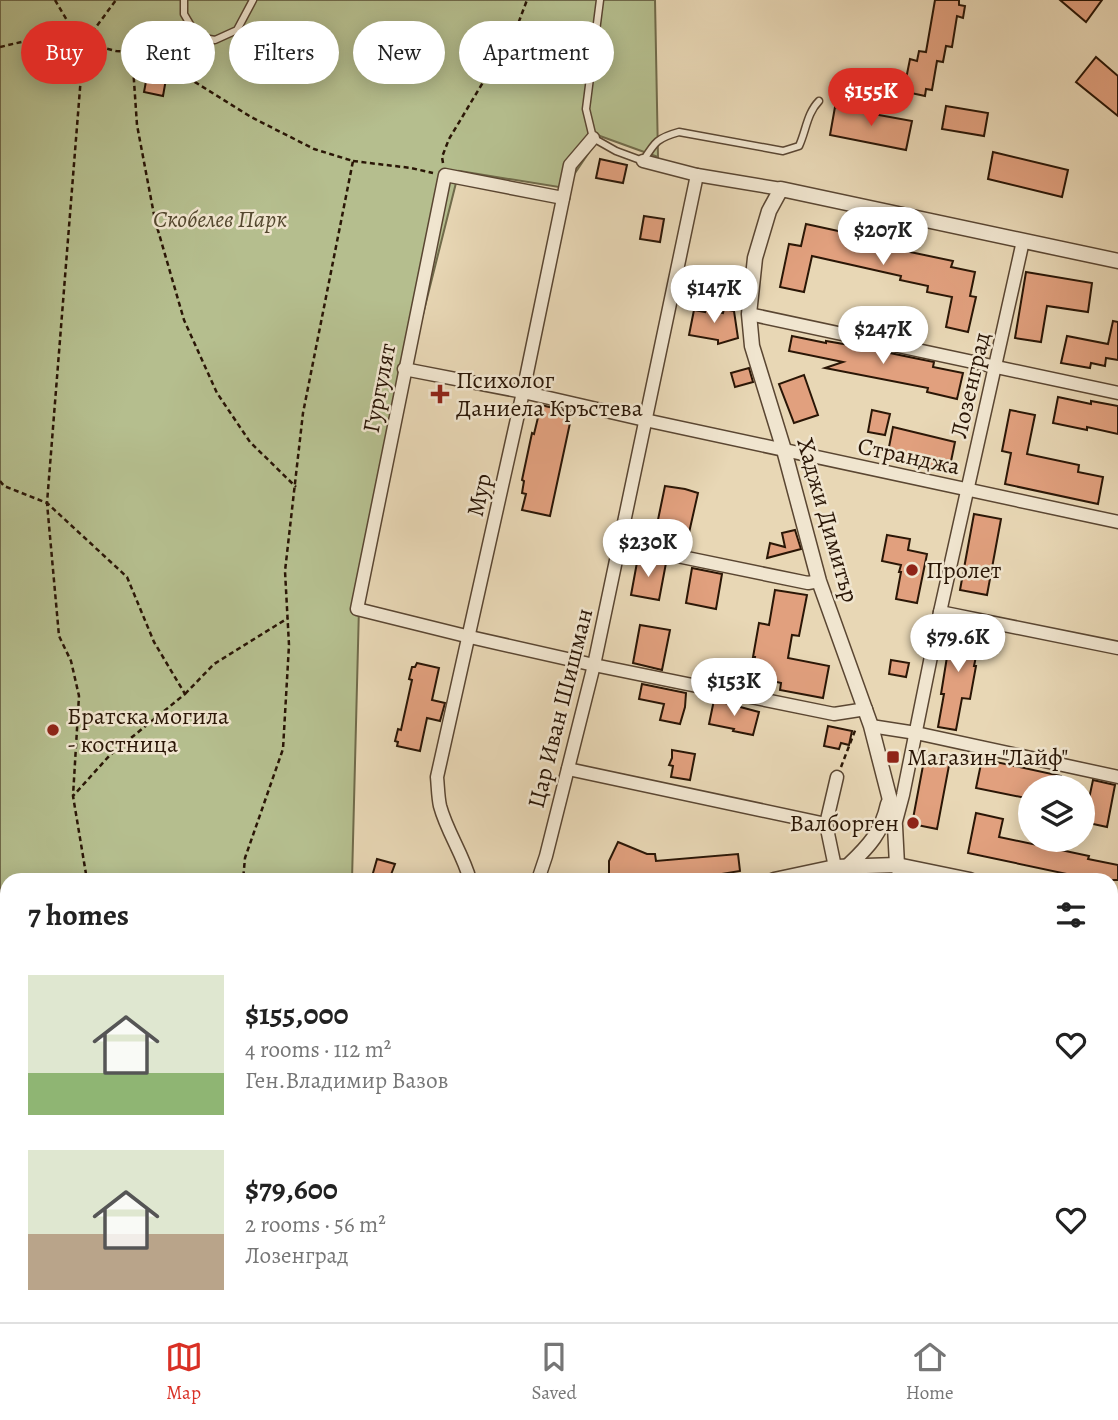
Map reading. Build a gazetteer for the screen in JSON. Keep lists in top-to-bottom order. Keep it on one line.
{"streets":{"street":["Лозенград","Гургулят","Странджа","Мур","Хаджи Димитър","Цар Иван Шишман"]},"crossings":[["Лозенград","Странджа"],["Лозенград","Хаджи Димитър"],["Гургулят","Странджа"],["Гургулят","Мур"],["Странджа","Мур"],["Странджа","Хаджи Димитър"],["Странджа","Цар Иван Шишман"]],"parks":["Скобелев Парк"],"places":{"health":["Психолог Даниела Кръстева"],"other":["Пролет","Братска могила - костница","Валборген"],"transit":["Магазин \"Лайф\""]},"page":{"chip":["Buy","Rent","Filters","New","Apartment"],"price":["$155K","$207K","$147K","$247K","$230K","$79.6K","$153K"],"heading":"7 homes","list":[{"name":"$155,000","note":"4 rooms · 112 m² · Ген.Владимир Вазов"},{"name":"$79,600","note":"2 rooms · 56 m² · Лозенград"}],"tabs":["Map","Saved","Home"]}}
